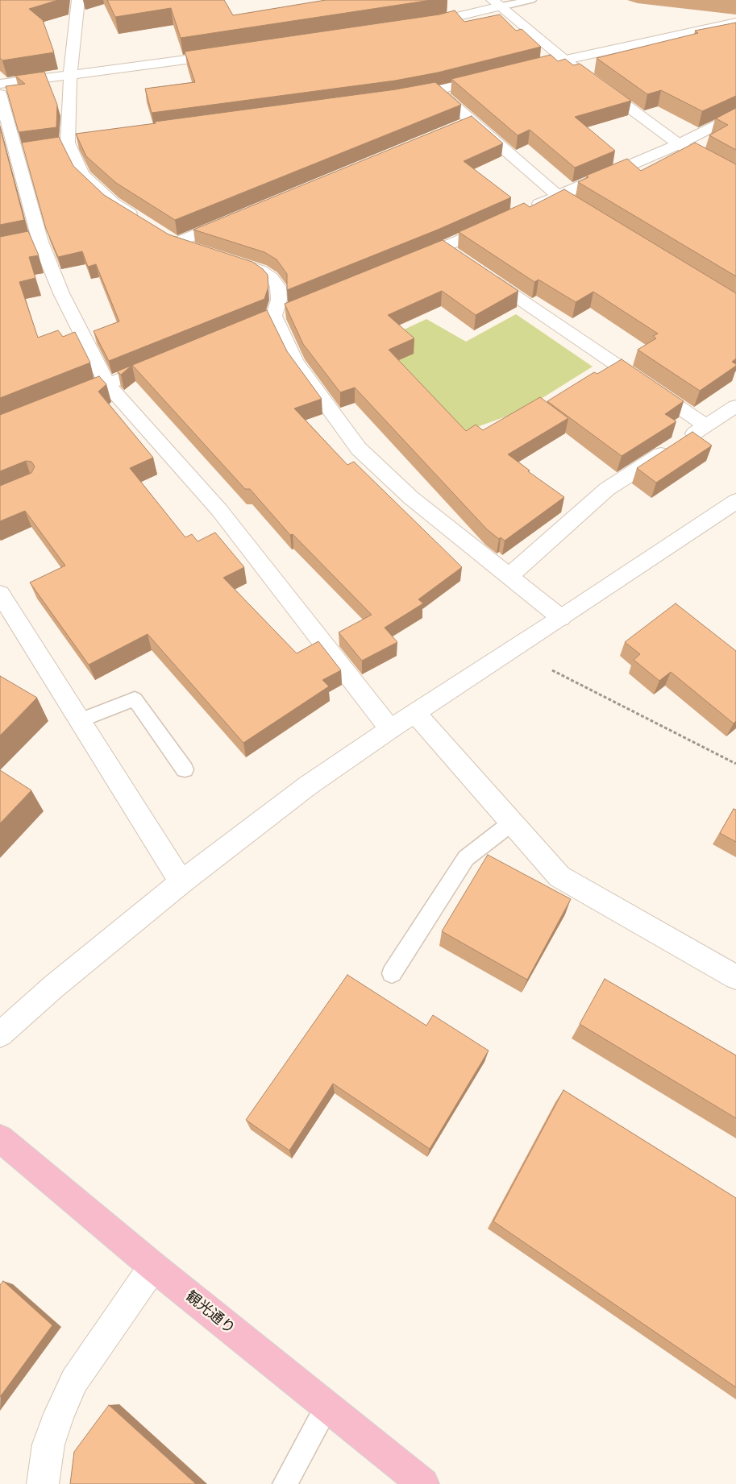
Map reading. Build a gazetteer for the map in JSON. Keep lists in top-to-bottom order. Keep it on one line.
{"streets":{"highway":["観光通り"]}}
